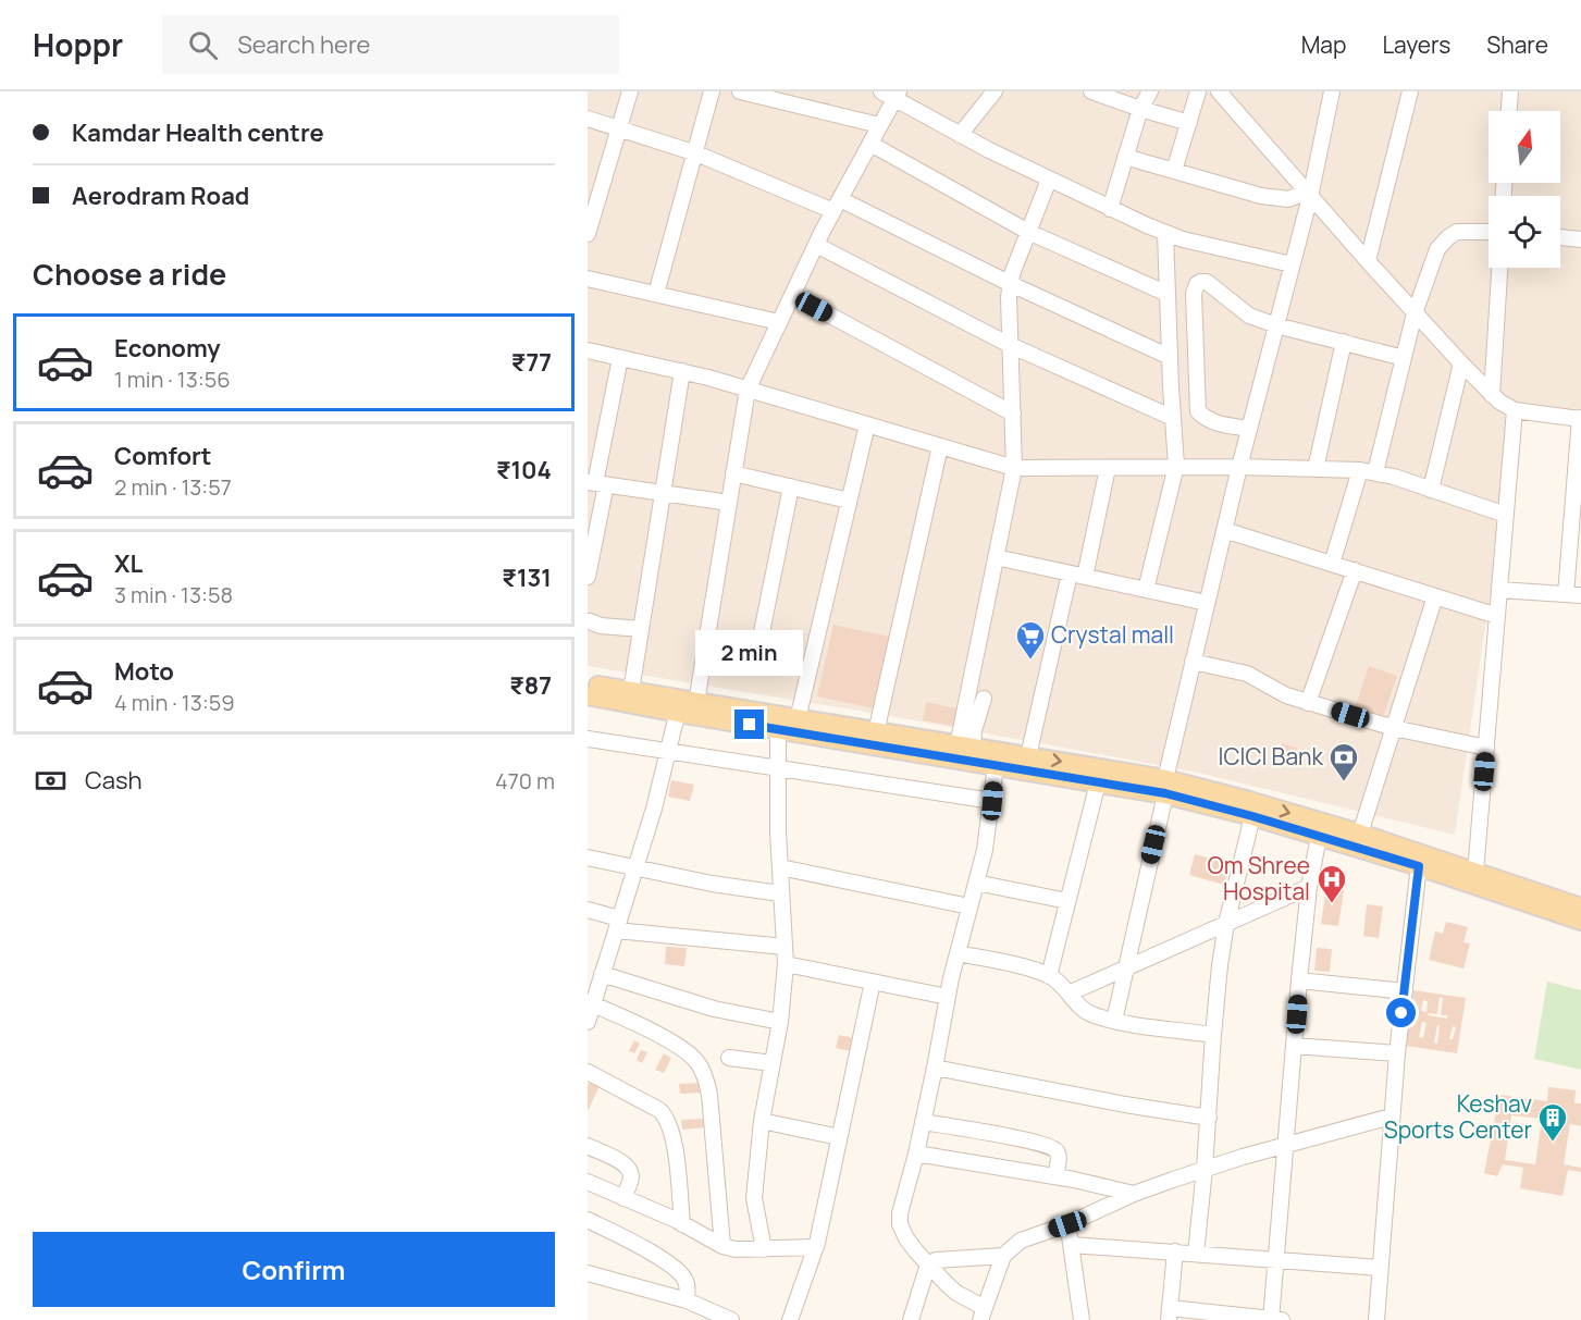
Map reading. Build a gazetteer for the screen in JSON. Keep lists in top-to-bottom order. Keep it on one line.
{"places":{"supermarket":["Crystal mall"],"bank":["ICICI Bank"],"hospital":["Om Shree Hospital"],"building":["Keshav Sports Center"]},"north":"top","page":{"header":"Hoppr","search":"Search here","nav":["Map","Layers","Share"],"banner":["Kamdar Health centre","Aerodram Road"],"heading":"Choose a ride","list":[{"name":"Economy","note":"1 min · 13:56","value":"₹77"},{"name":"Comfort","note":"2 min · 13:57","value":"₹104"},{"name":"XL","note":"3 min · 13:58","value":"₹131"},{"name":"Moto","note":"4 min · 13:59","value":"₹87"}],"bubble":"2 min","pay":["Cash","470 m"],"buttons":"Confirm"}}
